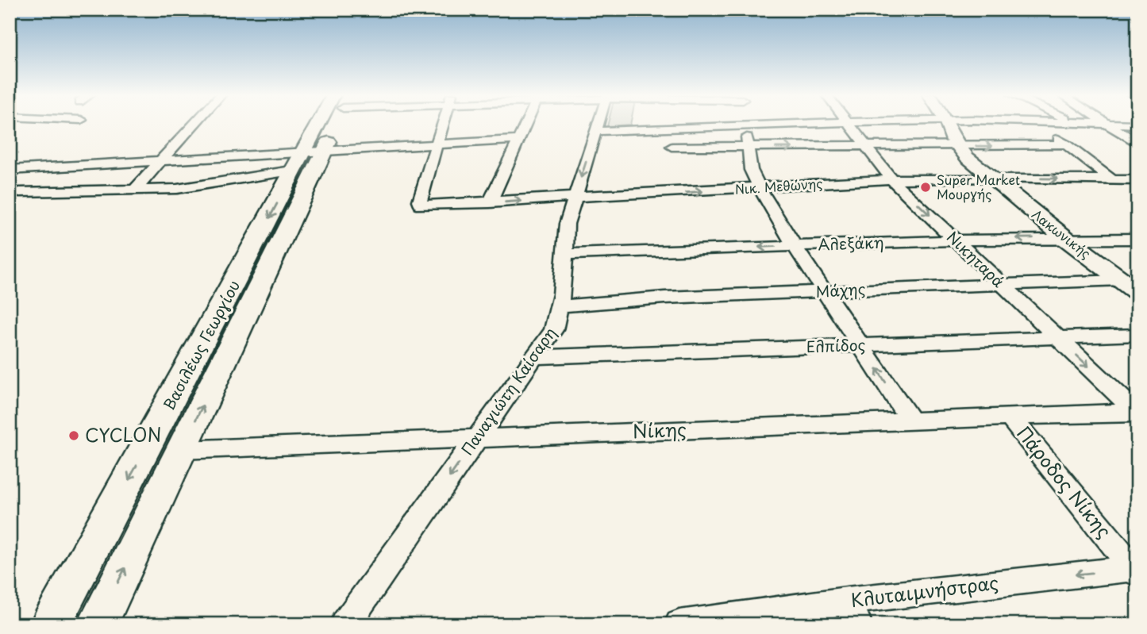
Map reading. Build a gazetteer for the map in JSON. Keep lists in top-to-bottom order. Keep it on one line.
{"streets":{"main road":["Λακωνικής","Βασιλέως Γεωργίου"],"street":["Νικ. Μεθώνης","Αλεξάκη","Νικηταρά","Μάχης","Ελπίδος","Παναγιώτη Καίσαρη","Νίκης","Πάροδος Νίκης","Κλυταιμνήστρας"]},"crossings":[["Νικ. Μεθώνης","Λακωνικής"],["Νικ. Μεθώνης","Νικηταρά"],["Νικ. Μεθώνης","Παναγιώτη Καίσαρη"],["Λακωνικής","Αλεξάκη"],["Λακωνικής","Μάχης"],["Αλεξάκη","Νικηταρά"],["Αλεξάκη","Παναγιώτη Καίσαρη"],["Νικηταρά","Μάχης"],["Νικηταρά","Ελπίδος"],["Νικηταρά","Νίκης"],["Μάχης","Παναγιώτη Καίσαρη"],["Βασιλέως Γεωργίου","Νίκης"],["Ελπίδος","Παναγιώτη Καίσαρη"],["Παναγιώτη Καίσαρη","Νίκης"],["Νίκης","Πάροδος Νίκης"],["Πάροδος Νίκης","Κλυταιμνήστρας"]],"one_way":["Παναγιώτη Καίσαρη","Κλυταιμνήστρας"],"places":["Super Market Μουργής","CYCLON"]}
